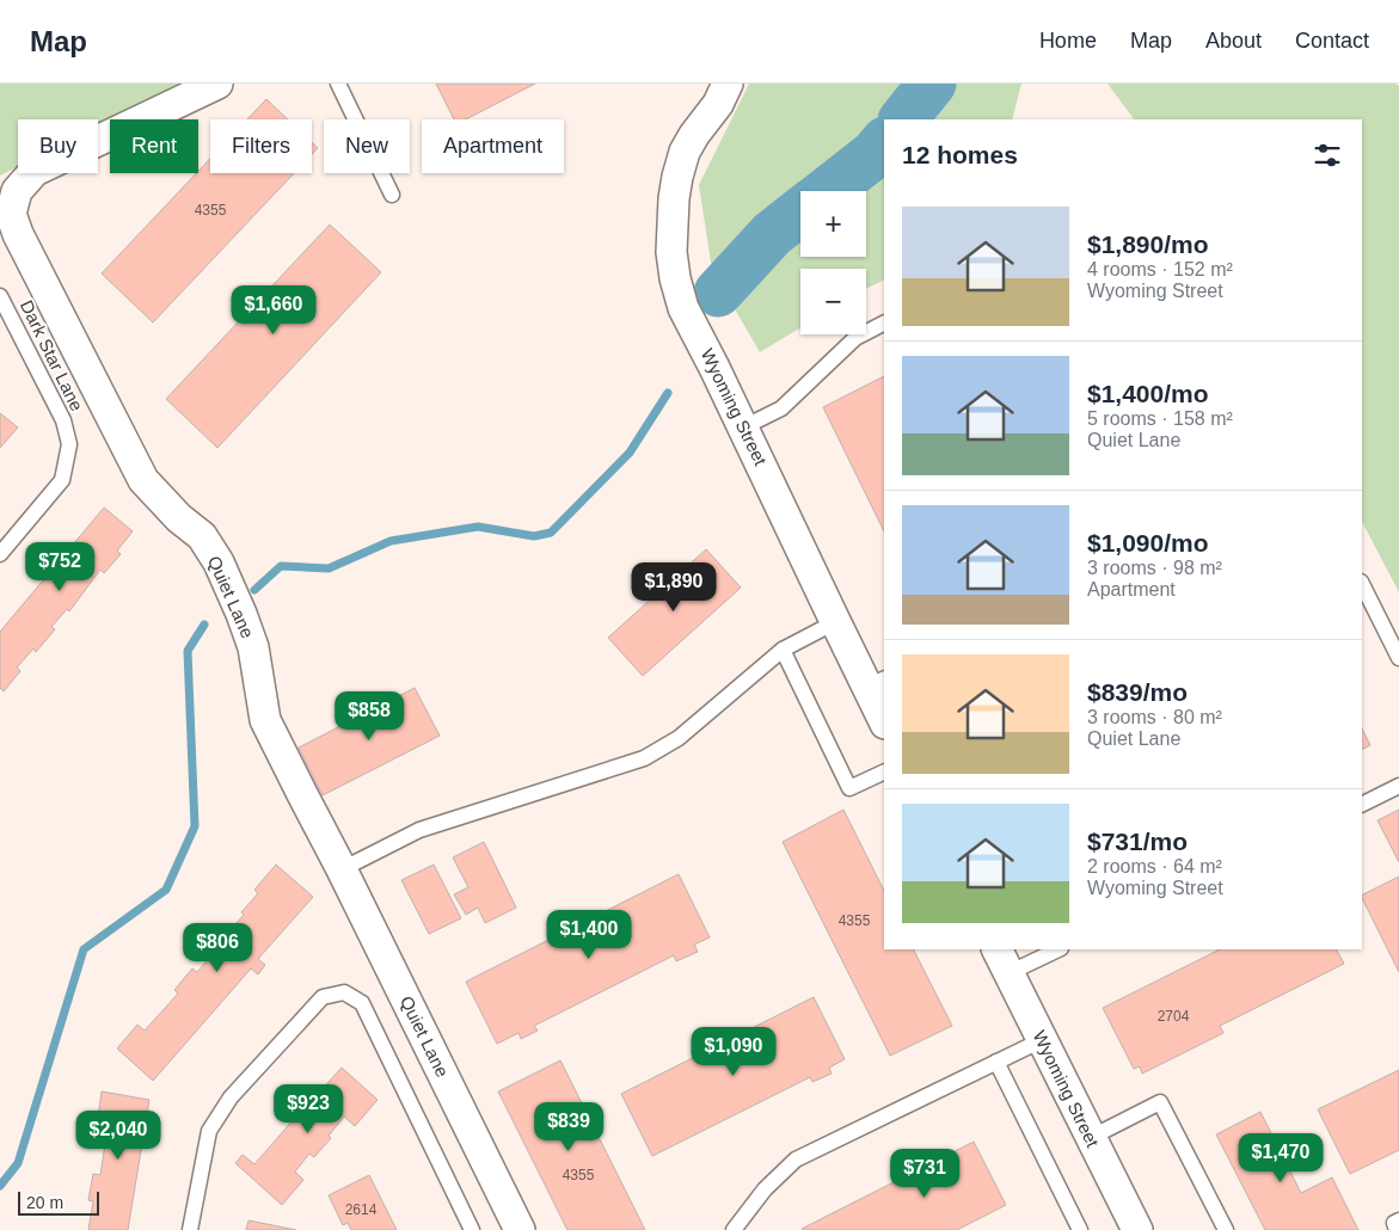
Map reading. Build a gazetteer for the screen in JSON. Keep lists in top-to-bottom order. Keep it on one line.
{"streets":{"street":["Wyoming Street","Quiet Lane"],"lane":["Dark Star Lane"]},"house_numbers":["4355","4355","2704","4355","2614"],"scale_bar":"20 m","page":{"header":"Map","nav":["Home","Map","About","Contact"],"chip":["Buy","Rent","Filters","New","Apartment"],"heading":"12 homes","map_buttons":["+","−"],"list":[{"name":"$1,890/mo","note":"4 rooms · 152 m² · Wyoming Street"},{"name":"$1,400/mo","note":"5 rooms · 158 m² · Quiet Lane"},{"name":"$1,090/mo","note":"3 rooms · 98 m² · Apartment"},{"name":"$839/mo","note":"3 rooms · 80 m² · Quiet Lane"},{"name":"$731/mo","note":"2 rooms · 64 m² · Wyoming Street"}],"price":["$1,660","$752","$1,890","$858","$1,400","$806","$1,090","$923","$839","$2,040","$1,470","$731"],"scale":"20 m"}}
